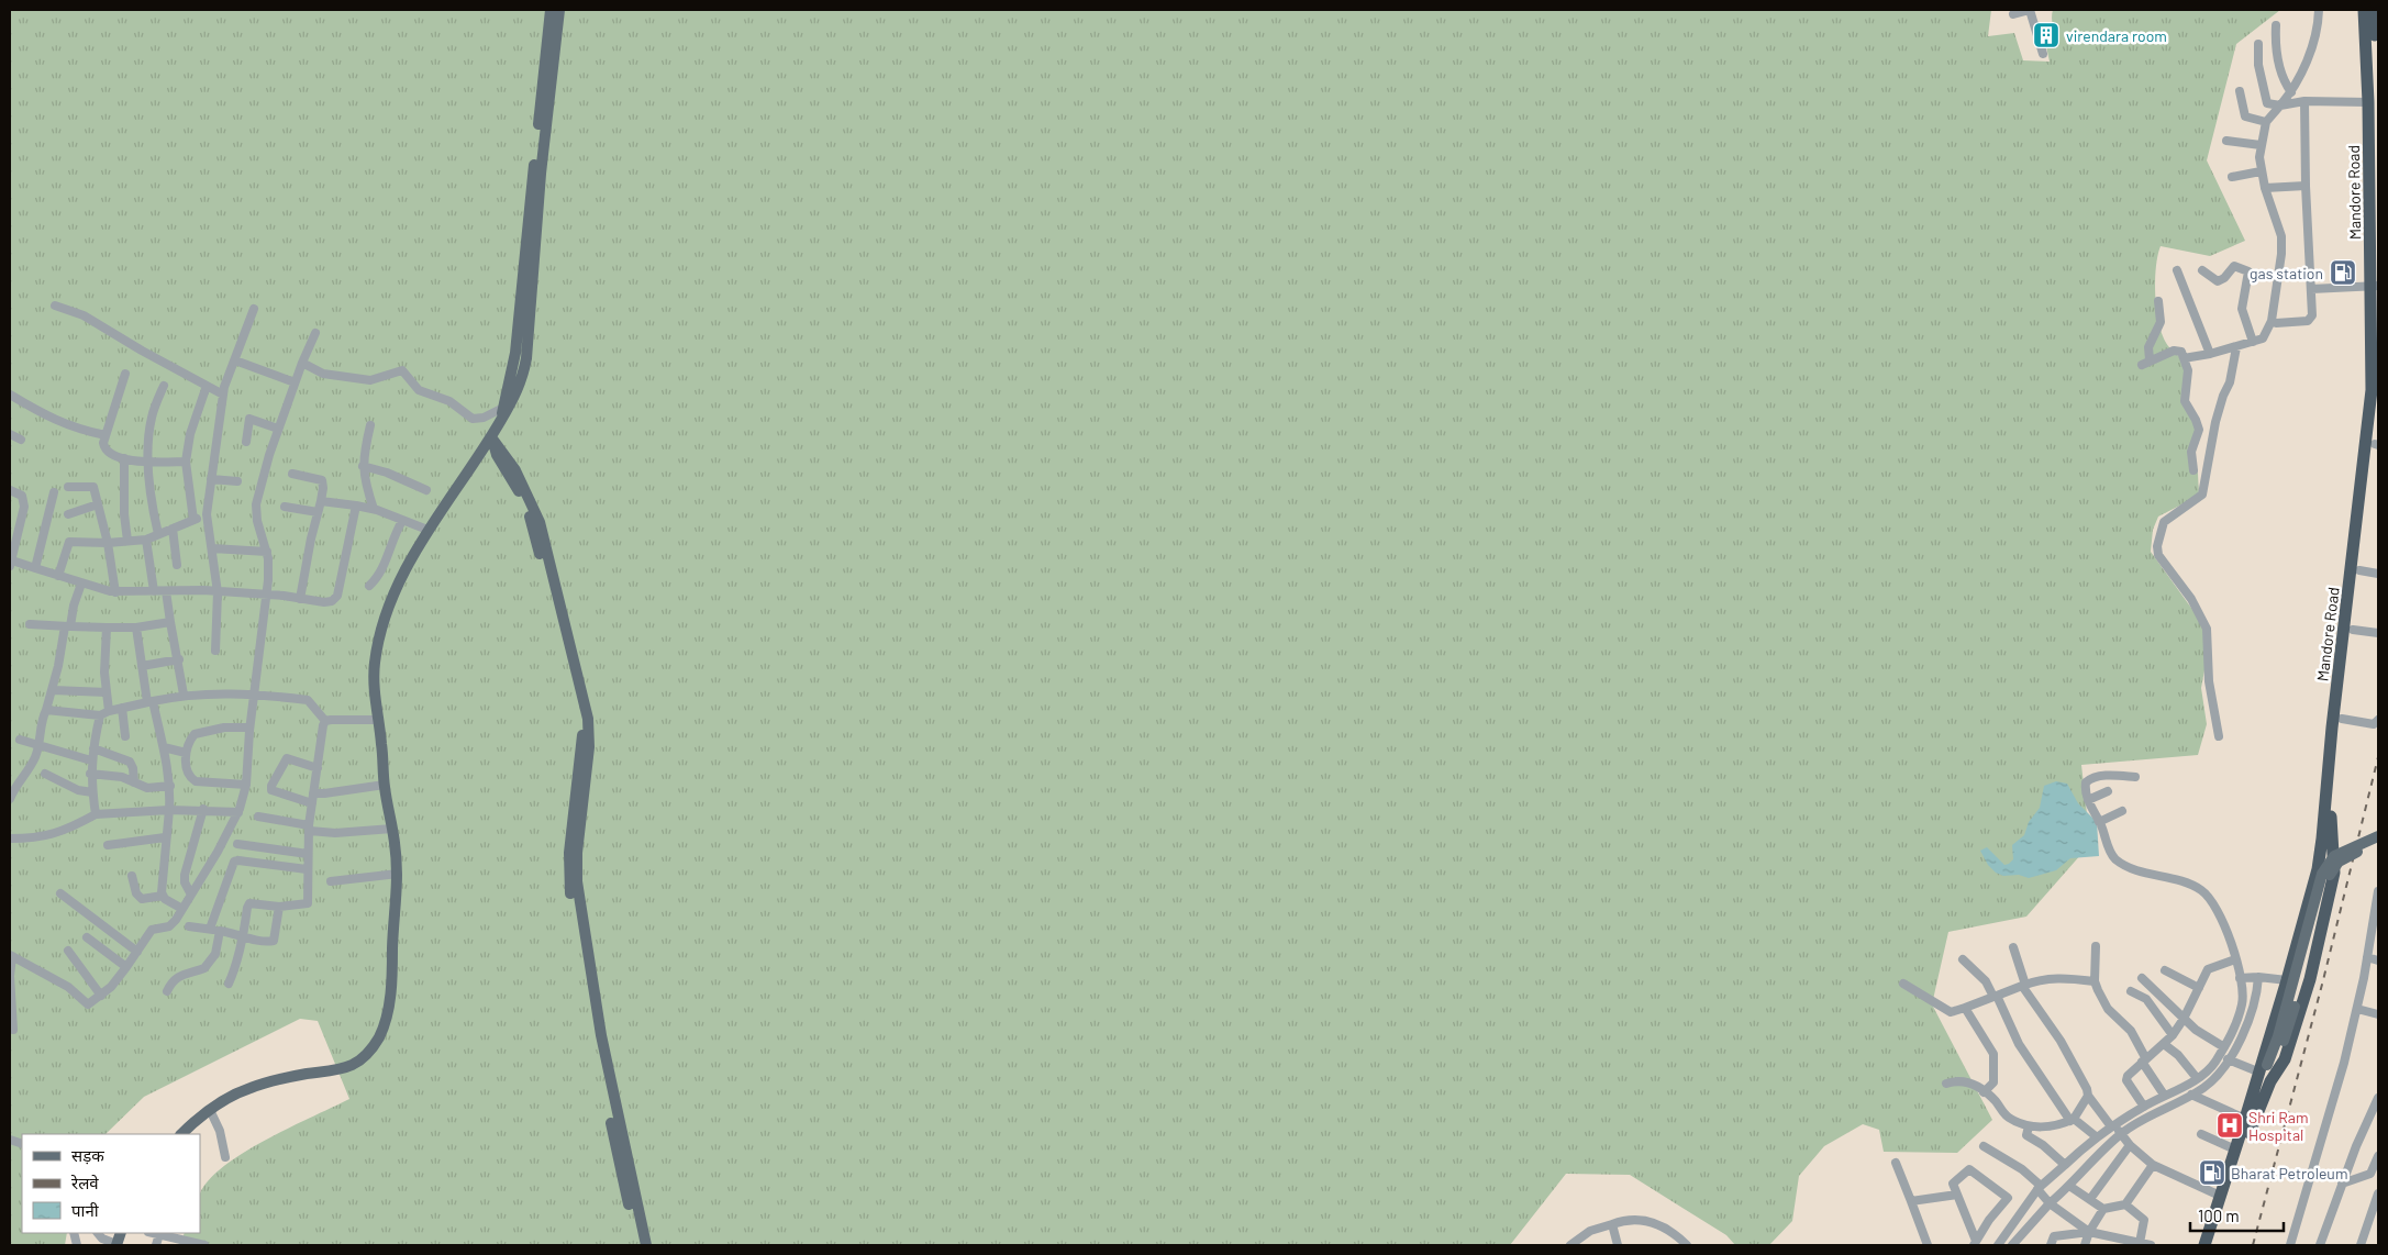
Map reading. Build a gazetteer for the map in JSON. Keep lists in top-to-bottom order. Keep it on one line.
{"streets":{"highway":["Mandore Road"]},"places":{"building":["virendara room"],"fuel station":["gas station","Bharat Petroleum"],"hospital":["Shri Ram Hospital"]},"legend":["सड़क","रेलवे","पानी"],"scale_bar":"100 m"}
